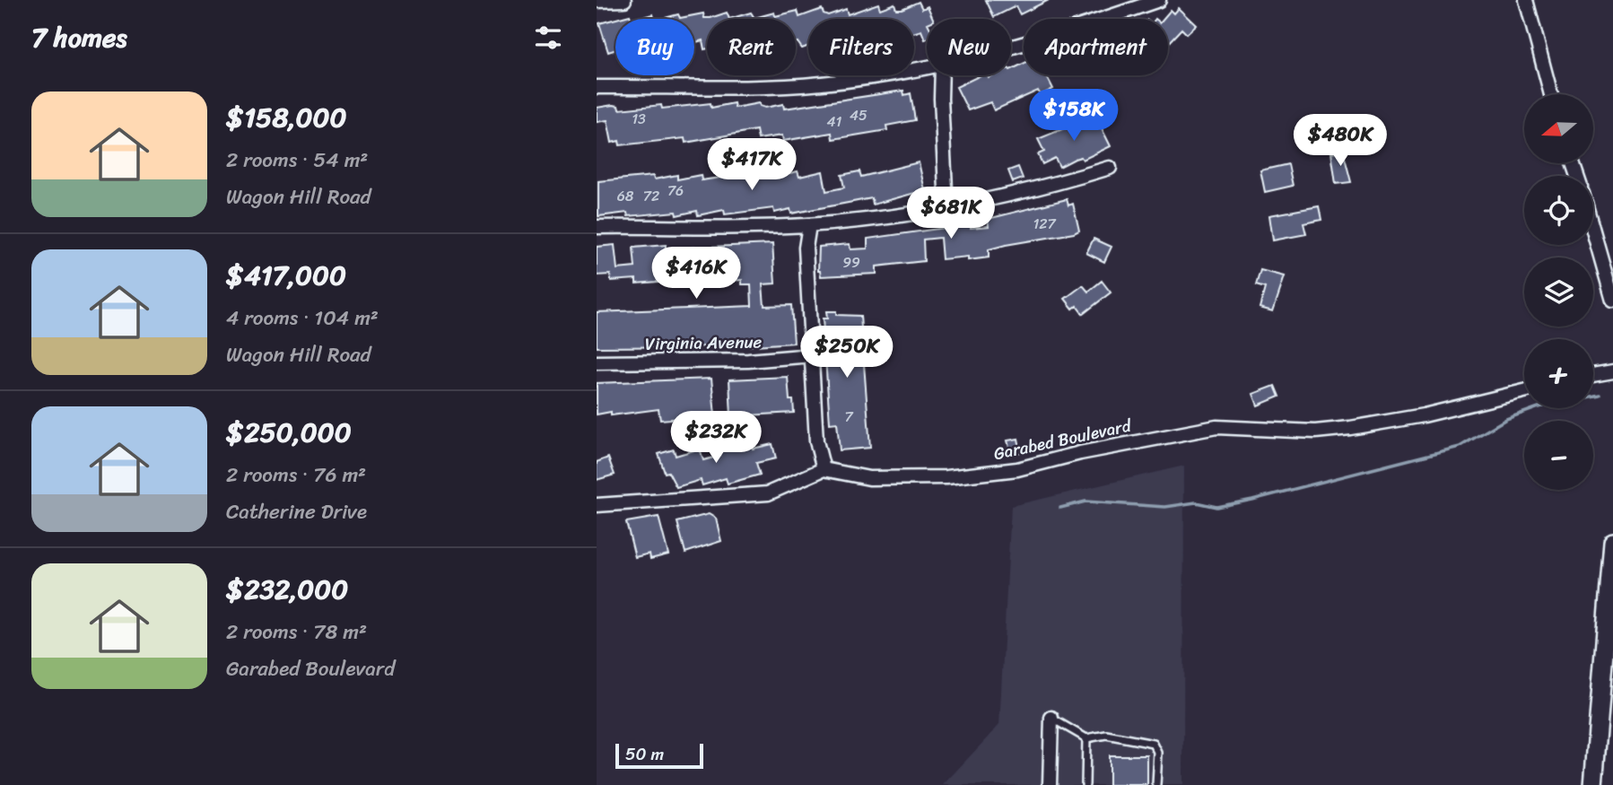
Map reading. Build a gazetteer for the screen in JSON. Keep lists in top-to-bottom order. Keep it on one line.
{"streets":{"street":["Virginia Avenue","Garabed Boulevard"]},"house_numbers":["45","13","41","76","68","72","127","99","7"],"scale_bar":"50 m","north":"left","page":{"heading":"7 homes","chip":["Buy","Rent","Filters","New","Apartment"],"list":[{"name":"$158,000","note":"2 rooms · 54 m² · Wagon Hill Road"},{"name":"$417,000","note":"4 rooms · 104 m² · Wagon Hill Road"},{"name":"$250,000","note":"2 rooms · 76 m² · Catherine Drive"},{"name":"$232,000","note":"2 rooms · 78 m² · Garabed Boulevard"}],"price":["$158K","$480K","$417K","$681K","$416K","$250K","$232K"],"map_buttons":["+","−"],"scale":"50 m"}}
